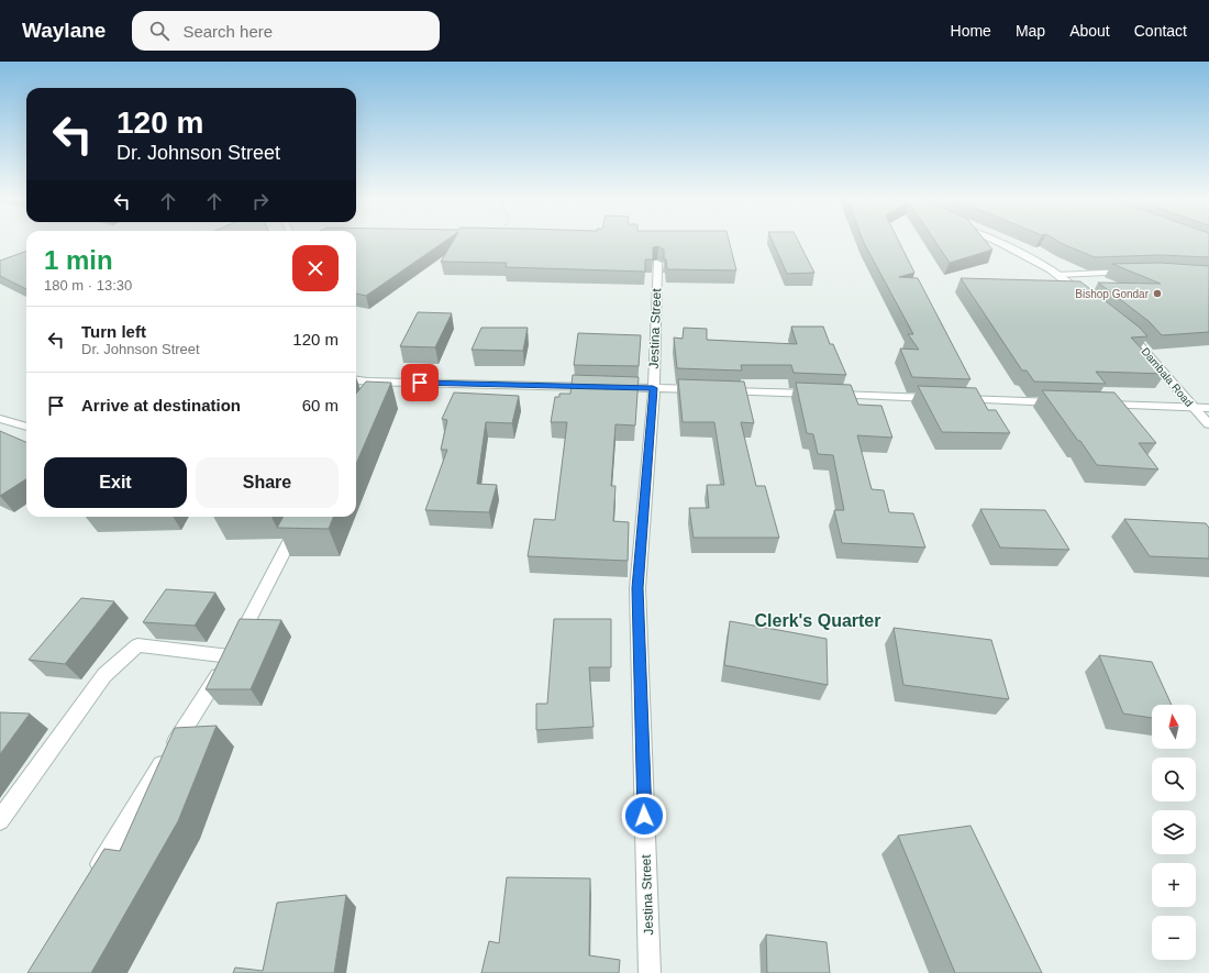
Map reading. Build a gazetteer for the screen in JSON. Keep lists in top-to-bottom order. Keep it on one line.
{"streets":{"street":["Jestina Street","Dambala Road"]},"districts":["Clerk's Quarter"],"places":["Bishop Gondar"],"north":"top","page":{"header":"Waylane","search":"Search here","nav":["Home","Map","About","Contact"],"turn":["120 m","Dr. Johnson Street"],"heading":["1 min","180 m · 13:30"],"list":[{"name":"Turn left","note":"Dr. Johnson Street","value":"120 m"},{"name":"Arrive at destination","value":"60 m"}],"buttons":["Exit","Share"],"map_buttons":["+","−"]}}
